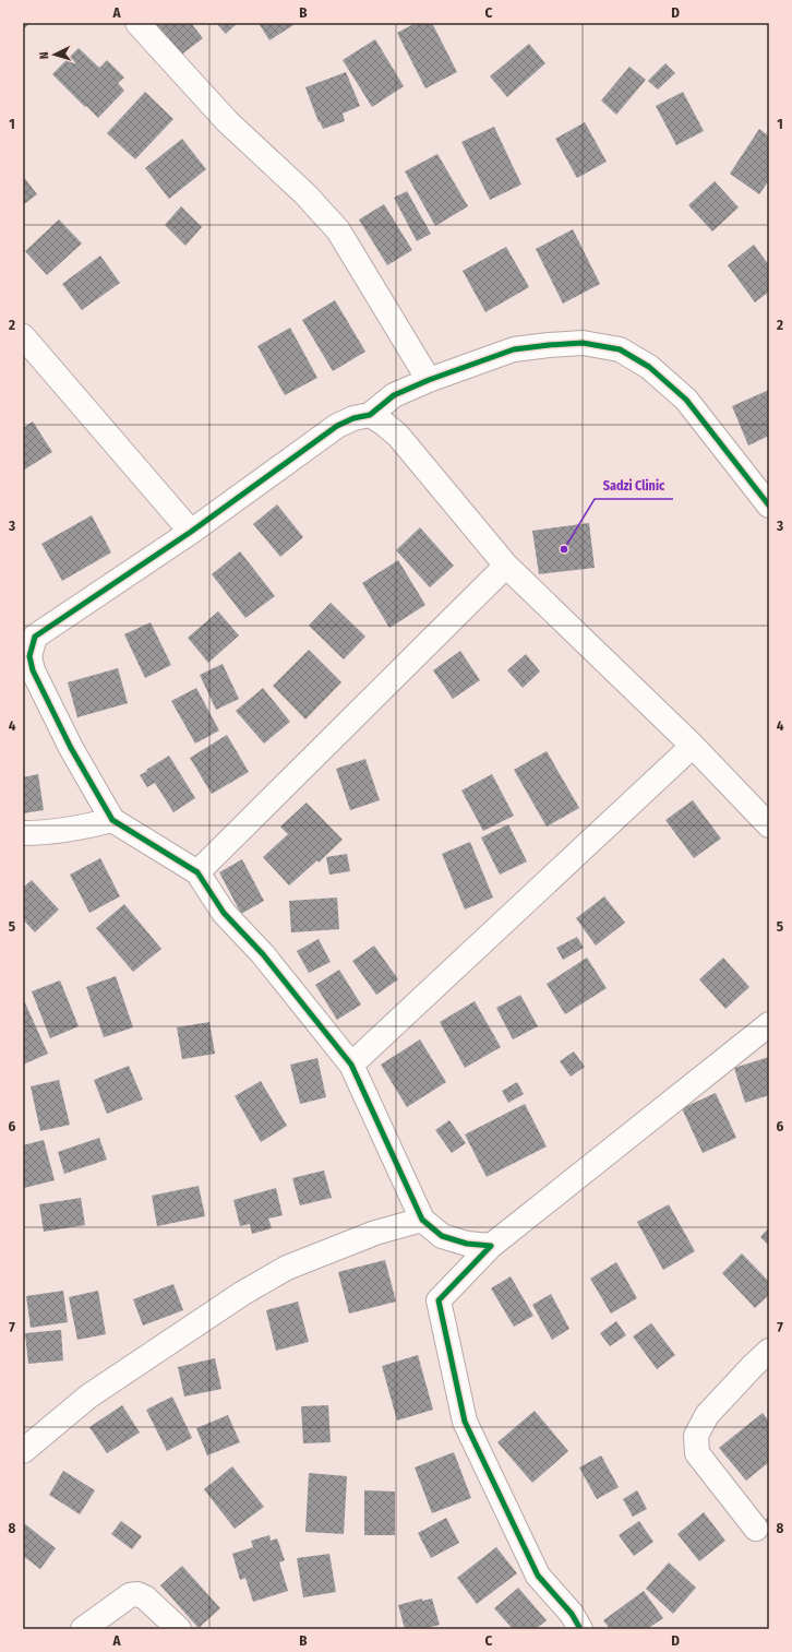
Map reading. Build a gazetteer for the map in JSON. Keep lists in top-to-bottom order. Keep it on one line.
{"places":["Sadzi Clinic"],"north":"left","grid":{"columns":["A","B","C","D"],"rows":["1","2","3","4","5","6","7","8"]}}
